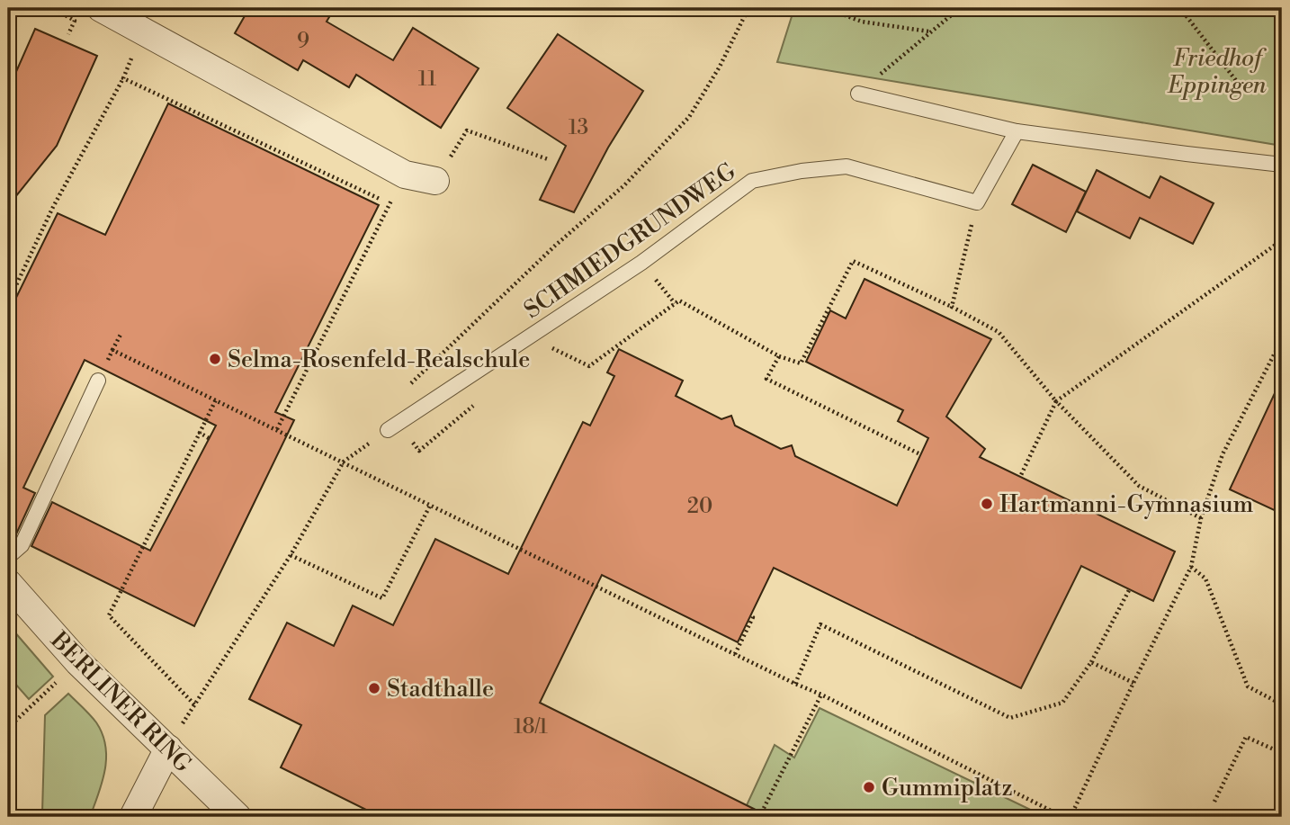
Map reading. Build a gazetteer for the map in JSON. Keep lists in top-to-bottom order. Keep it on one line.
{"streets":{"street":["BERLINER RING"],"lane":["SCHMIEDGRUNDWEG"]},"parks":["Friedhof Eppingen"],"places":["Selma-Rosenfeld-Realschule","Hartmanni-Gymnasium","Stadthalle","Gummiplatz"],"house_numbers":["9","11","13","20","18/1"]}
